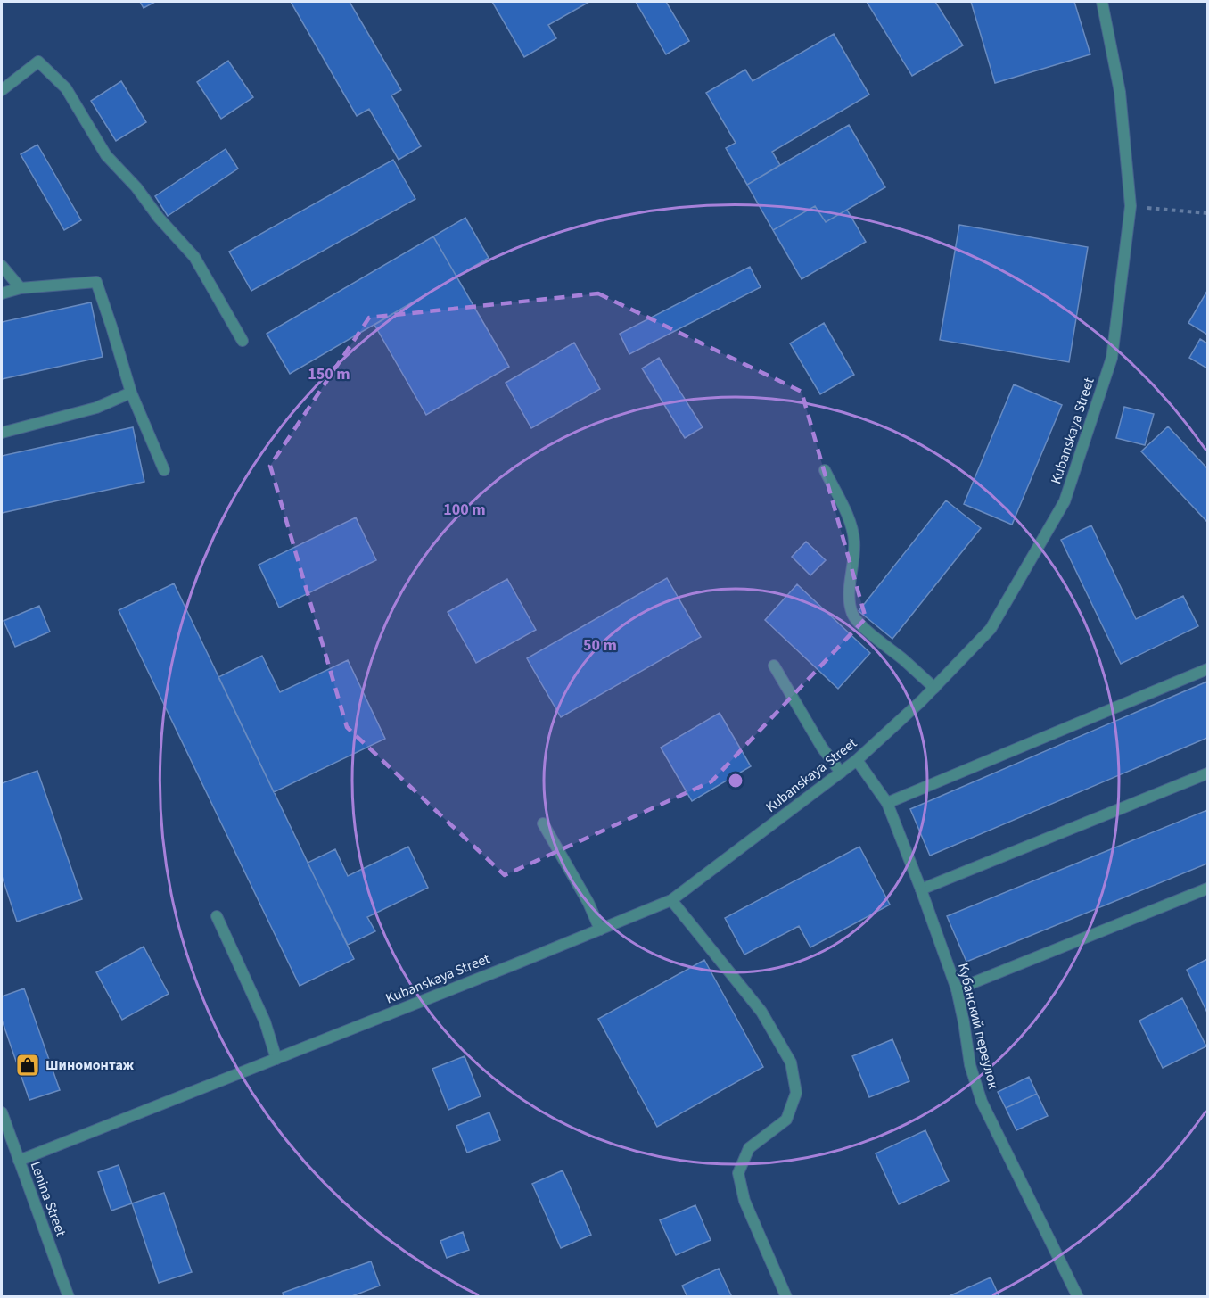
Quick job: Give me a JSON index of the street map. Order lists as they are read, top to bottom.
{
  "streets": {
    "street": ["Kubanskaya Street", "Кубанский переулок", "Lenina Street"]
  },
  "crossings": [
    ["Kubanskaya Street", "Кубанский переулок"],
    ["Kubanskaya Street", "Lenina Street"]
  ],
  "places": {
    "shop": ["Шиномонтаж"]
  },
  "rings": ["150 m", "100 m", "50 m"]
}
